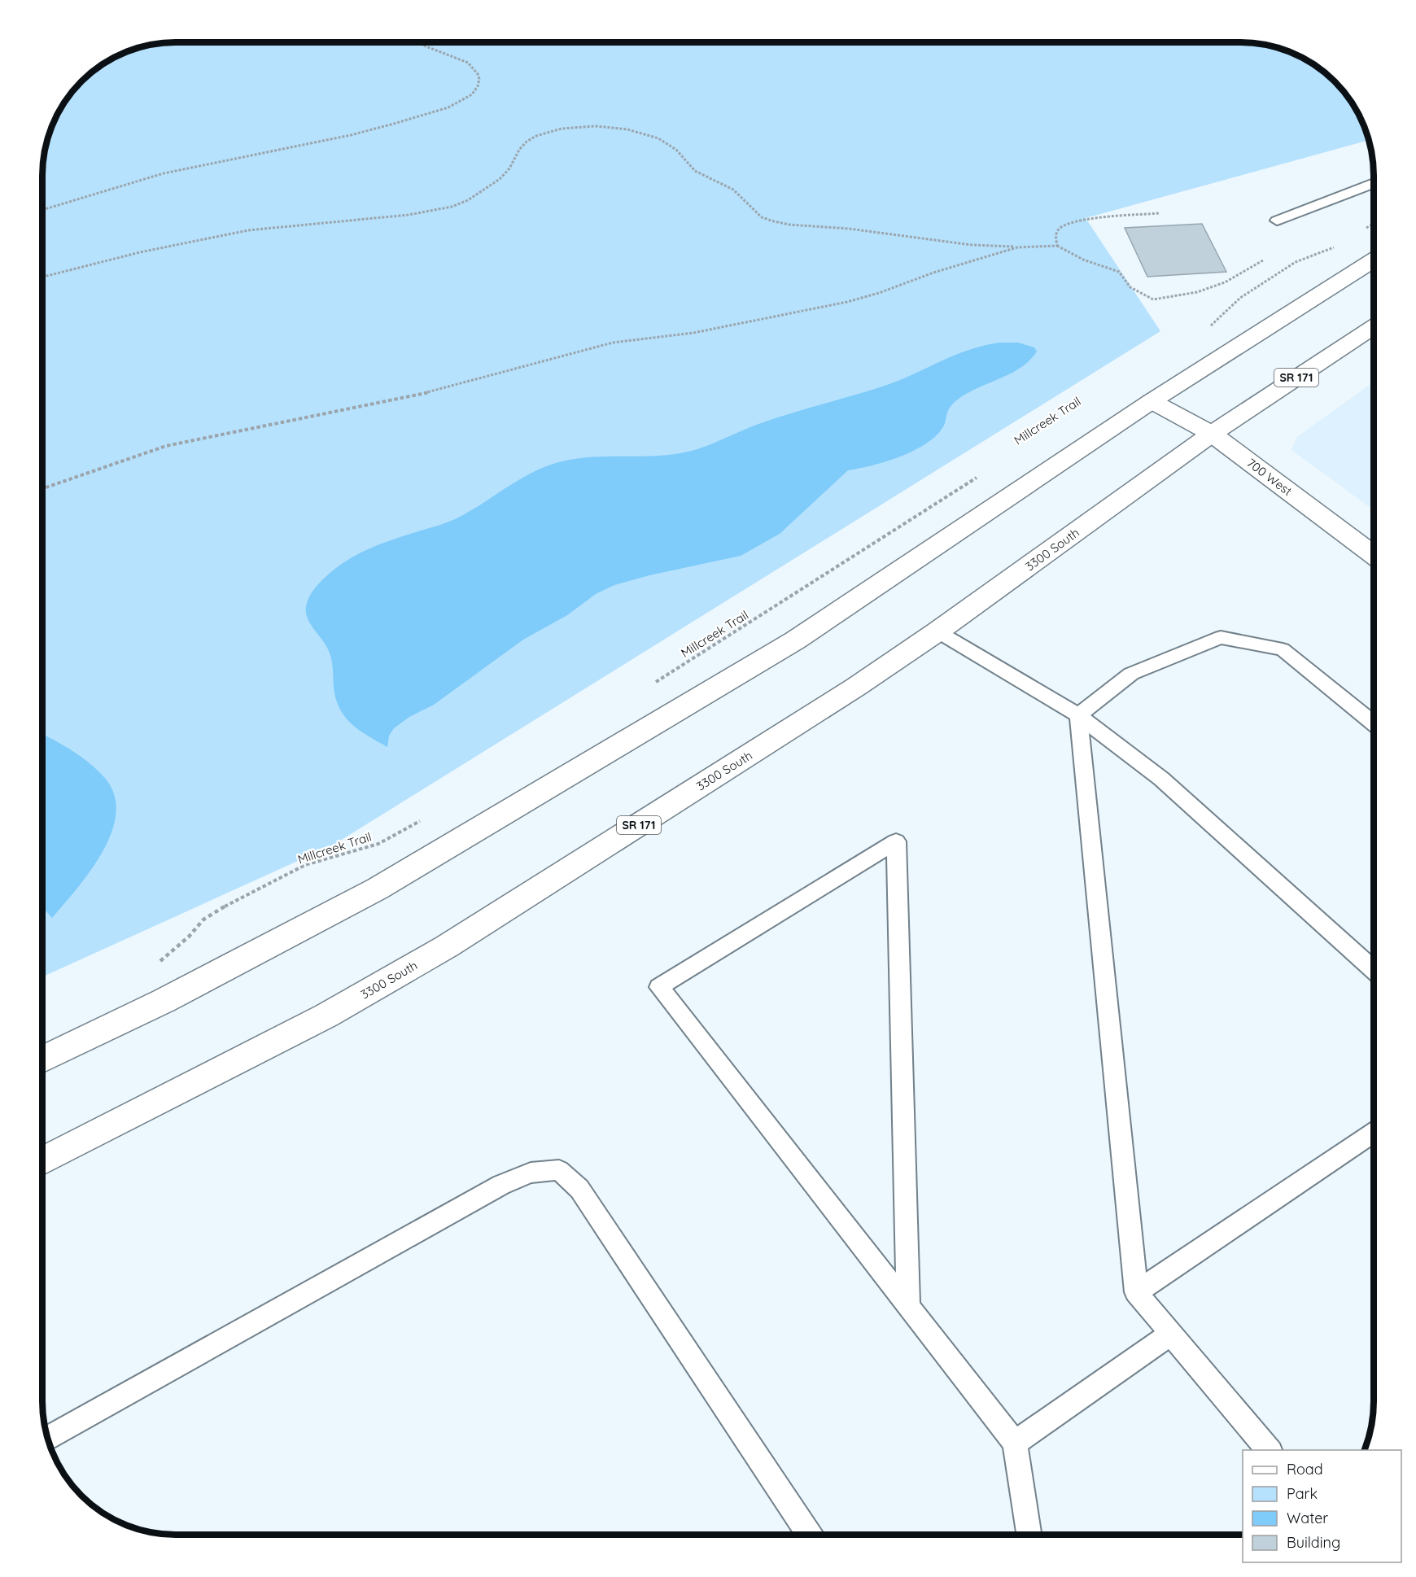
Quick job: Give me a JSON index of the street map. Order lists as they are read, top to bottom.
{
  "streets": {
    "main road": ["SR 171", "700 West", "3300 South"],
    "path": ["Millcreek Trail"]
  },
  "crossings": [
    ["700 West", "3300 South"]
  ],
  "legend": [
    "Road",
    "Park",
    "Water",
    "Building"
  ]
}
